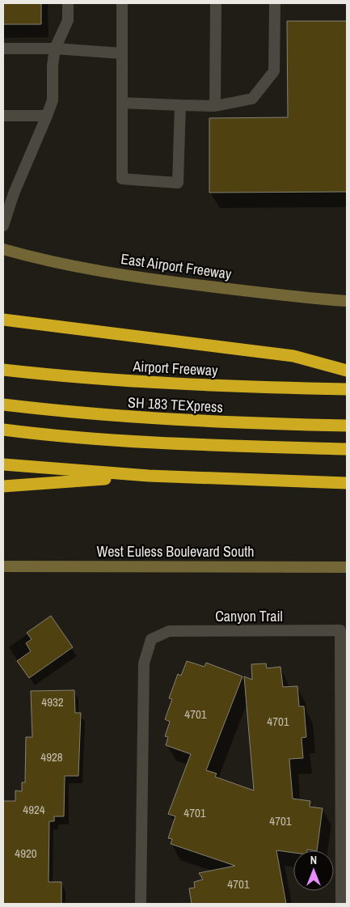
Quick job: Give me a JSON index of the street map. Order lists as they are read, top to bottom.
{
  "streets": {
    "highway": ["Airport Freeway", "SH 183 TEXpress"],
    "main road": ["East Airport Freeway", "West Euless Boulevard South"],
    "street": ["Canyon Trail"]
  },
  "house_numbers": [
    "4932",
    "4701",
    "4701",
    "4928",
    "4924",
    "4701",
    "4701",
    "4920",
    "4701"
  ],
  "north": "top"
}
